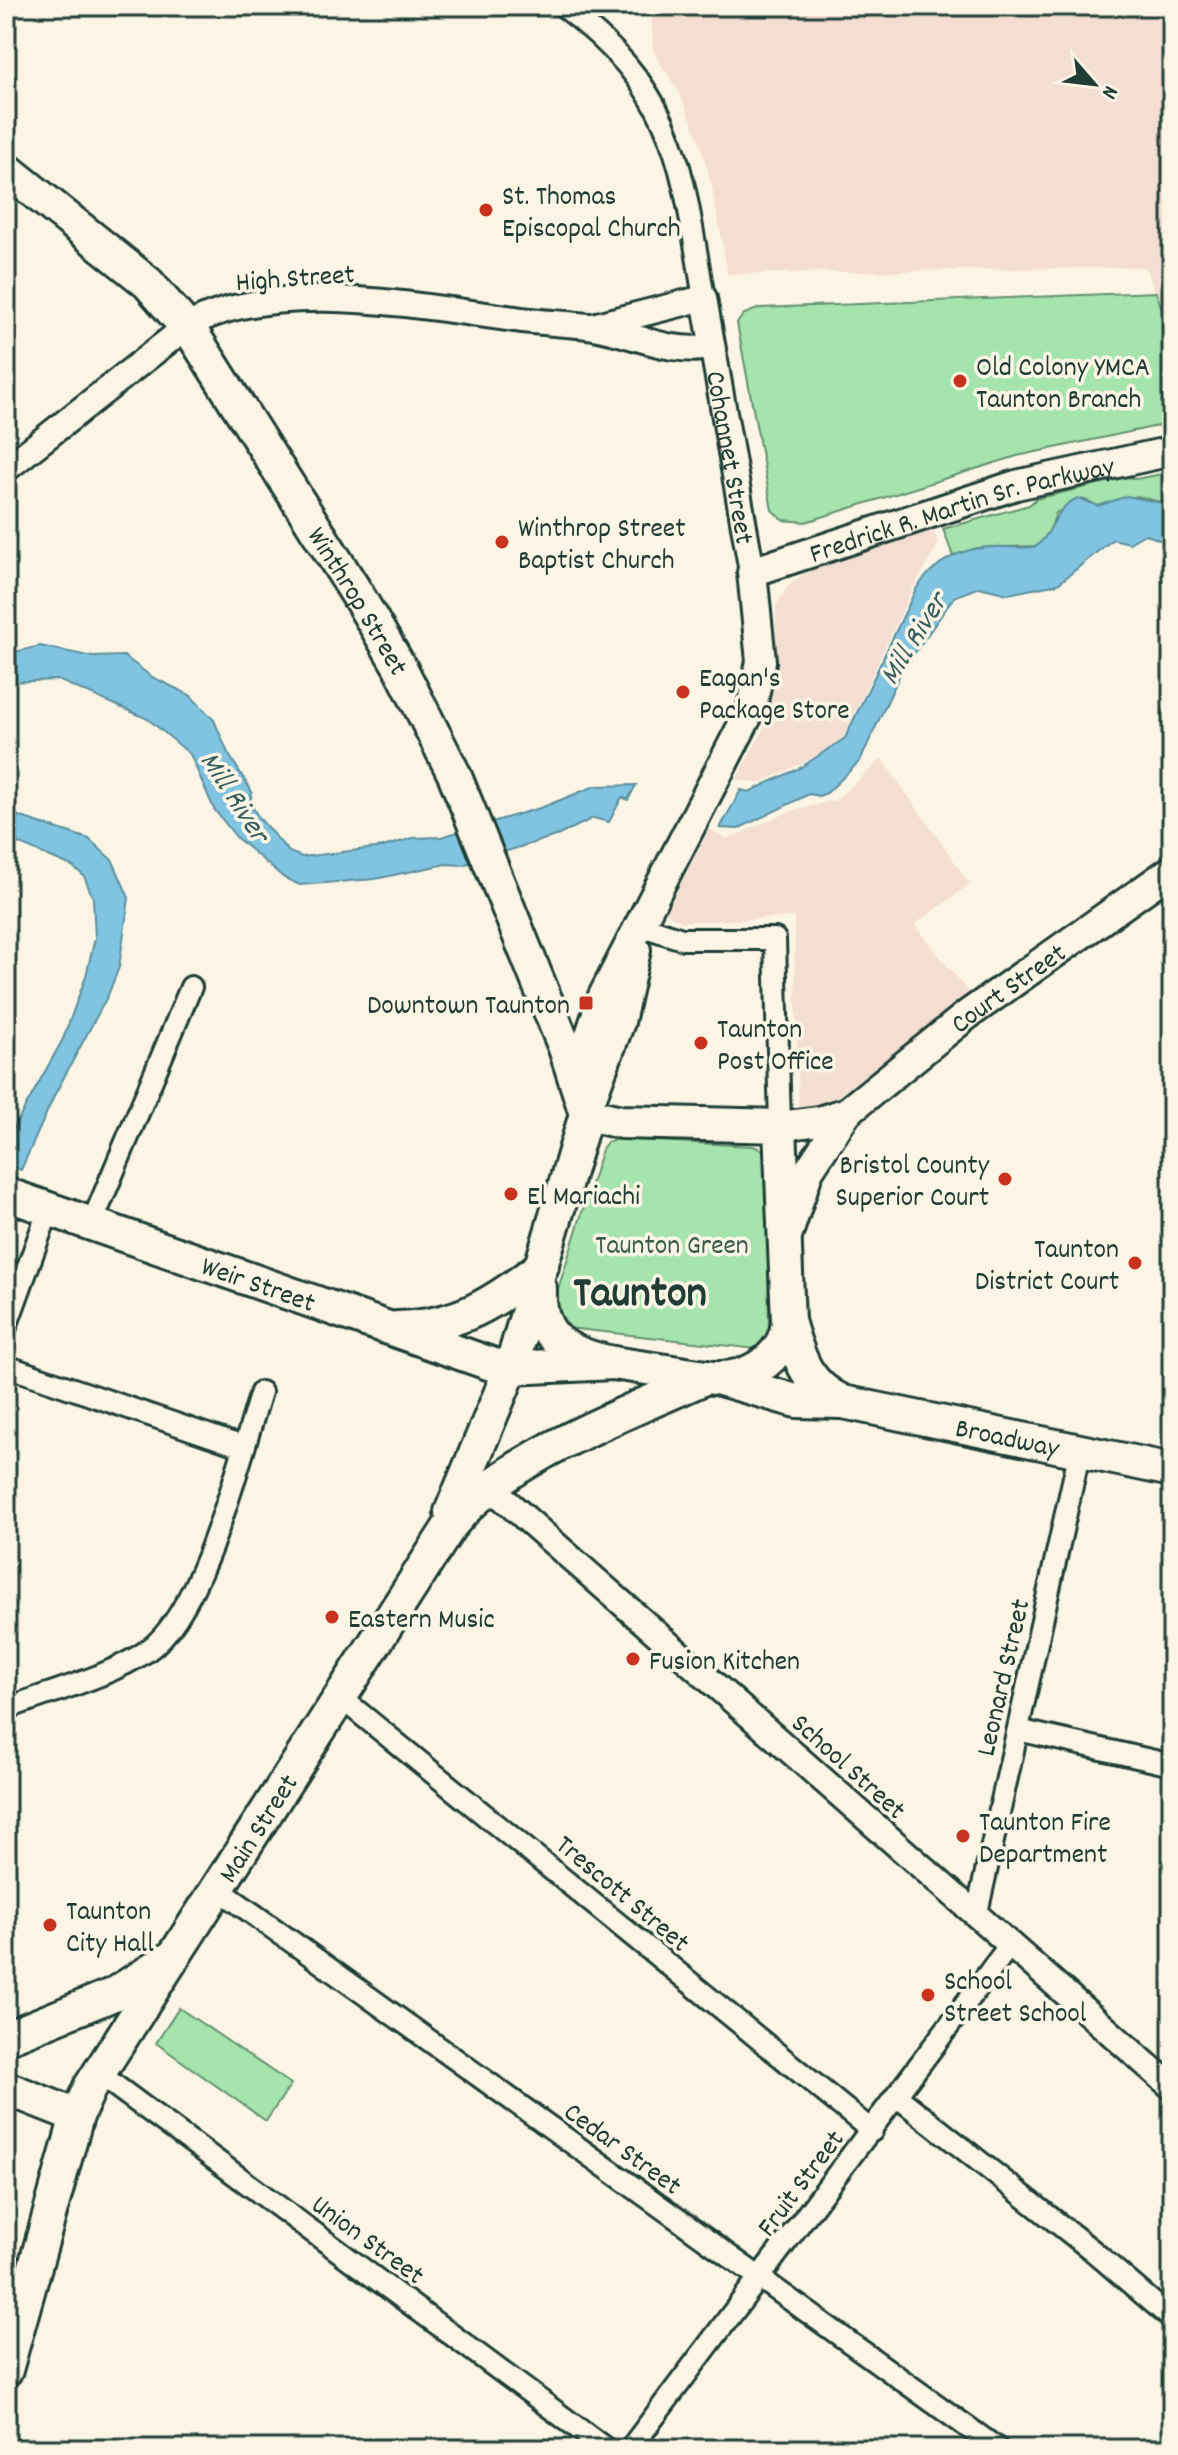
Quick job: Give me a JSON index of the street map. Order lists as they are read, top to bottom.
{
  "streets": {
    "main road": [
      "Cohannet Street",
      "Fredrick R. Martin Sr. Parkway",
      "Winthrop Street",
      "Court Street",
      "Weir Street",
      "Broadway",
      "Main Street"
    ],
    "street": [
      "High Street",
      "Leonard Street",
      "School Street",
      "Trescott Street",
      "Cedar Street",
      "Fruit Street",
      "Union Street"
    ]
  },
  "crossings": [
    ["High Street", "Cohannet Street"],
    ["High Street", "Winthrop Street"],
    ["Cohannet Street", "Fredrick R. Martin Sr. Parkway"],
    ["Cohannet Street", "Winthrop Street"],
    ["Cohannet Street", "Court Street"],
    ["Cohannet Street", "Broadway"],
    ["Cohannet Street", "Main Street"],
    ["Winthrop Street", "Court Street"],
    ["Winthrop Street", "Broadway"],
    ["Winthrop Street", "Main Street"],
    ["Court Street", "Broadway"],
    ["Court Street", "Main Street"],
    ["Weir Street", "Main Street"],
    ["Broadway", "Leonard Street"],
    ["Broadway", "Main Street"],
    ["Leonard Street", "School Street"],
    ["School Street", "Main Street"],
    ["School Street", "Fruit Street"],
    ["Main Street", "Trescott Street"],
    ["Main Street", "Cedar Street"],
    ["Main Street", "Union Street"],
    ["Trescott Street", "Fruit Street"],
    ["Cedar Street", "Fruit Street"]
  ],
  "districts": ["Taunton"],
  "water": ["Mill River"],
  "parks": ["Taunton Green"],
  "places": {
    "other": [
      "St. Thomas Episcopal Church",
      "Old Colony YMCA Taunton Branch",
      "Winthrop Street Baptist Church",
      "Eagan's Package Store",
      "Taunton Post Office",
      "Bristol County Superior Court",
      "El Mariachi",
      "Taunton District Court",
      "Eastern Music",
      "Fusion Kitchen",
      "Taunton Fire Department",
      "Taunton City Hall",
      "School Street School"
    ],
    "transit": ["Downtown Taunton"]
  },
  "north": "bottom right"
}
